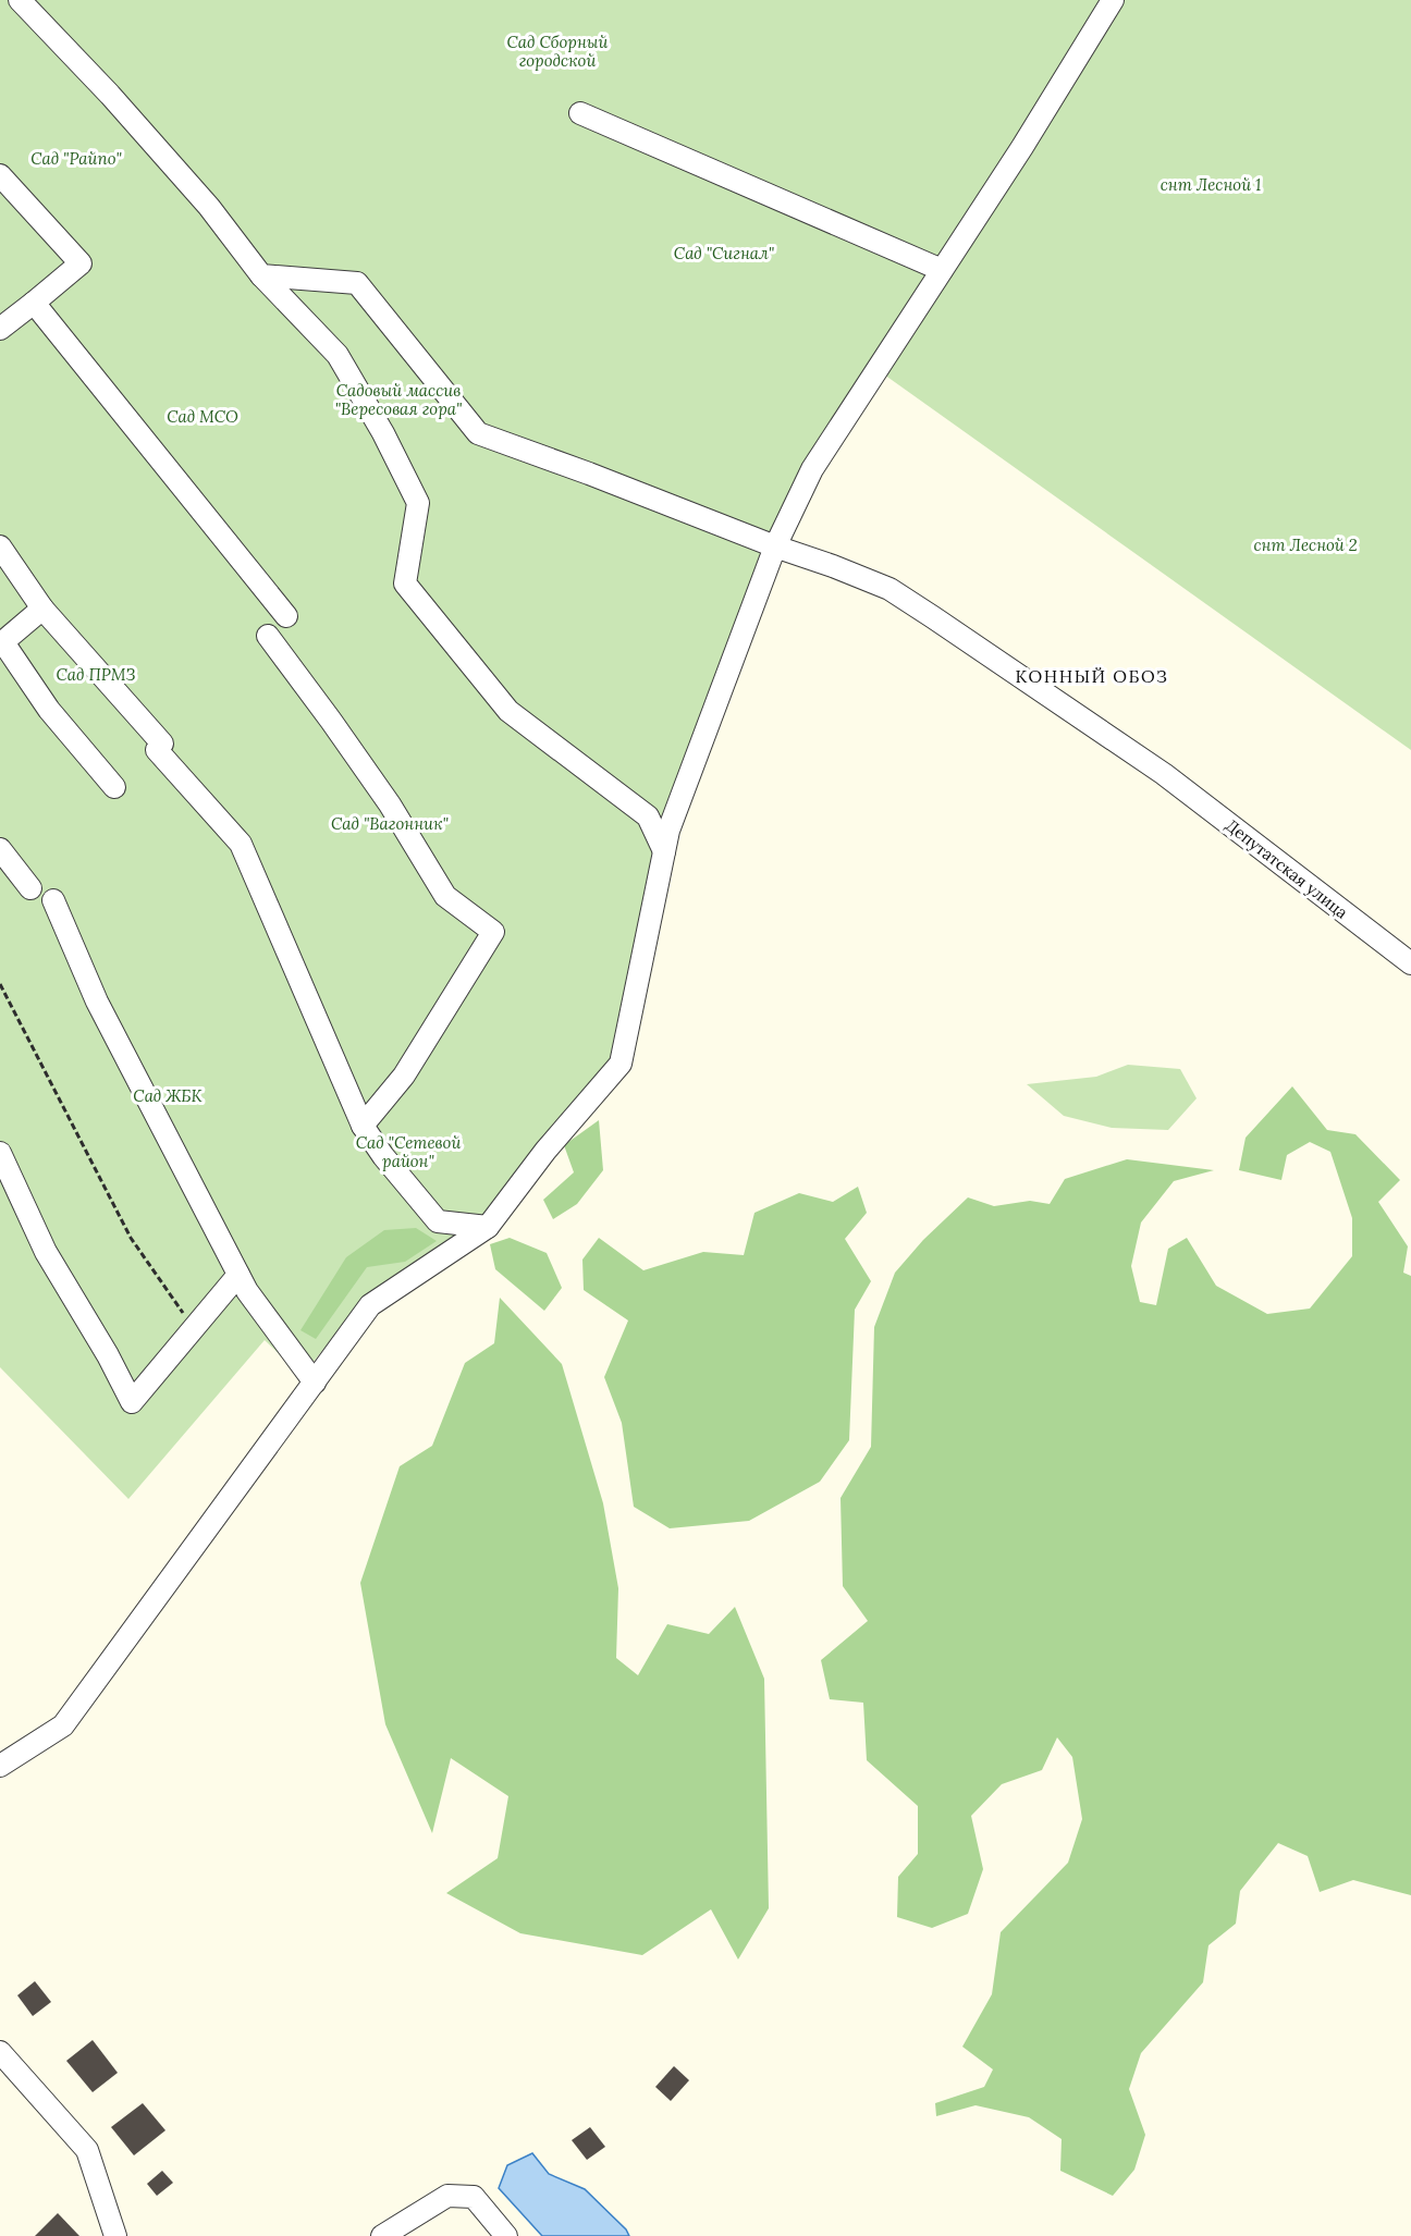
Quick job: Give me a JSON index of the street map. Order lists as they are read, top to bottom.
{
  "streets": {
    "street": ["Депутатская улица"]
  },
  "districts": ["КОННЫЙ ОБОЗ"],
  "parks": [
    "Сад Сборный городской",
    "Сад \"Райпо\"",
    "снт Лесной 1",
    "Сад \"Сигнал\"",
    "Садовый массив \"Вересовая гора\"",
    "Сад МСО",
    "снт Лесной 2",
    "Сад ПРМЗ",
    "Сад \"Вагонник\"",
    "Сад ЖБК",
    "Сад \"Сетевой район\""
  ]
}
